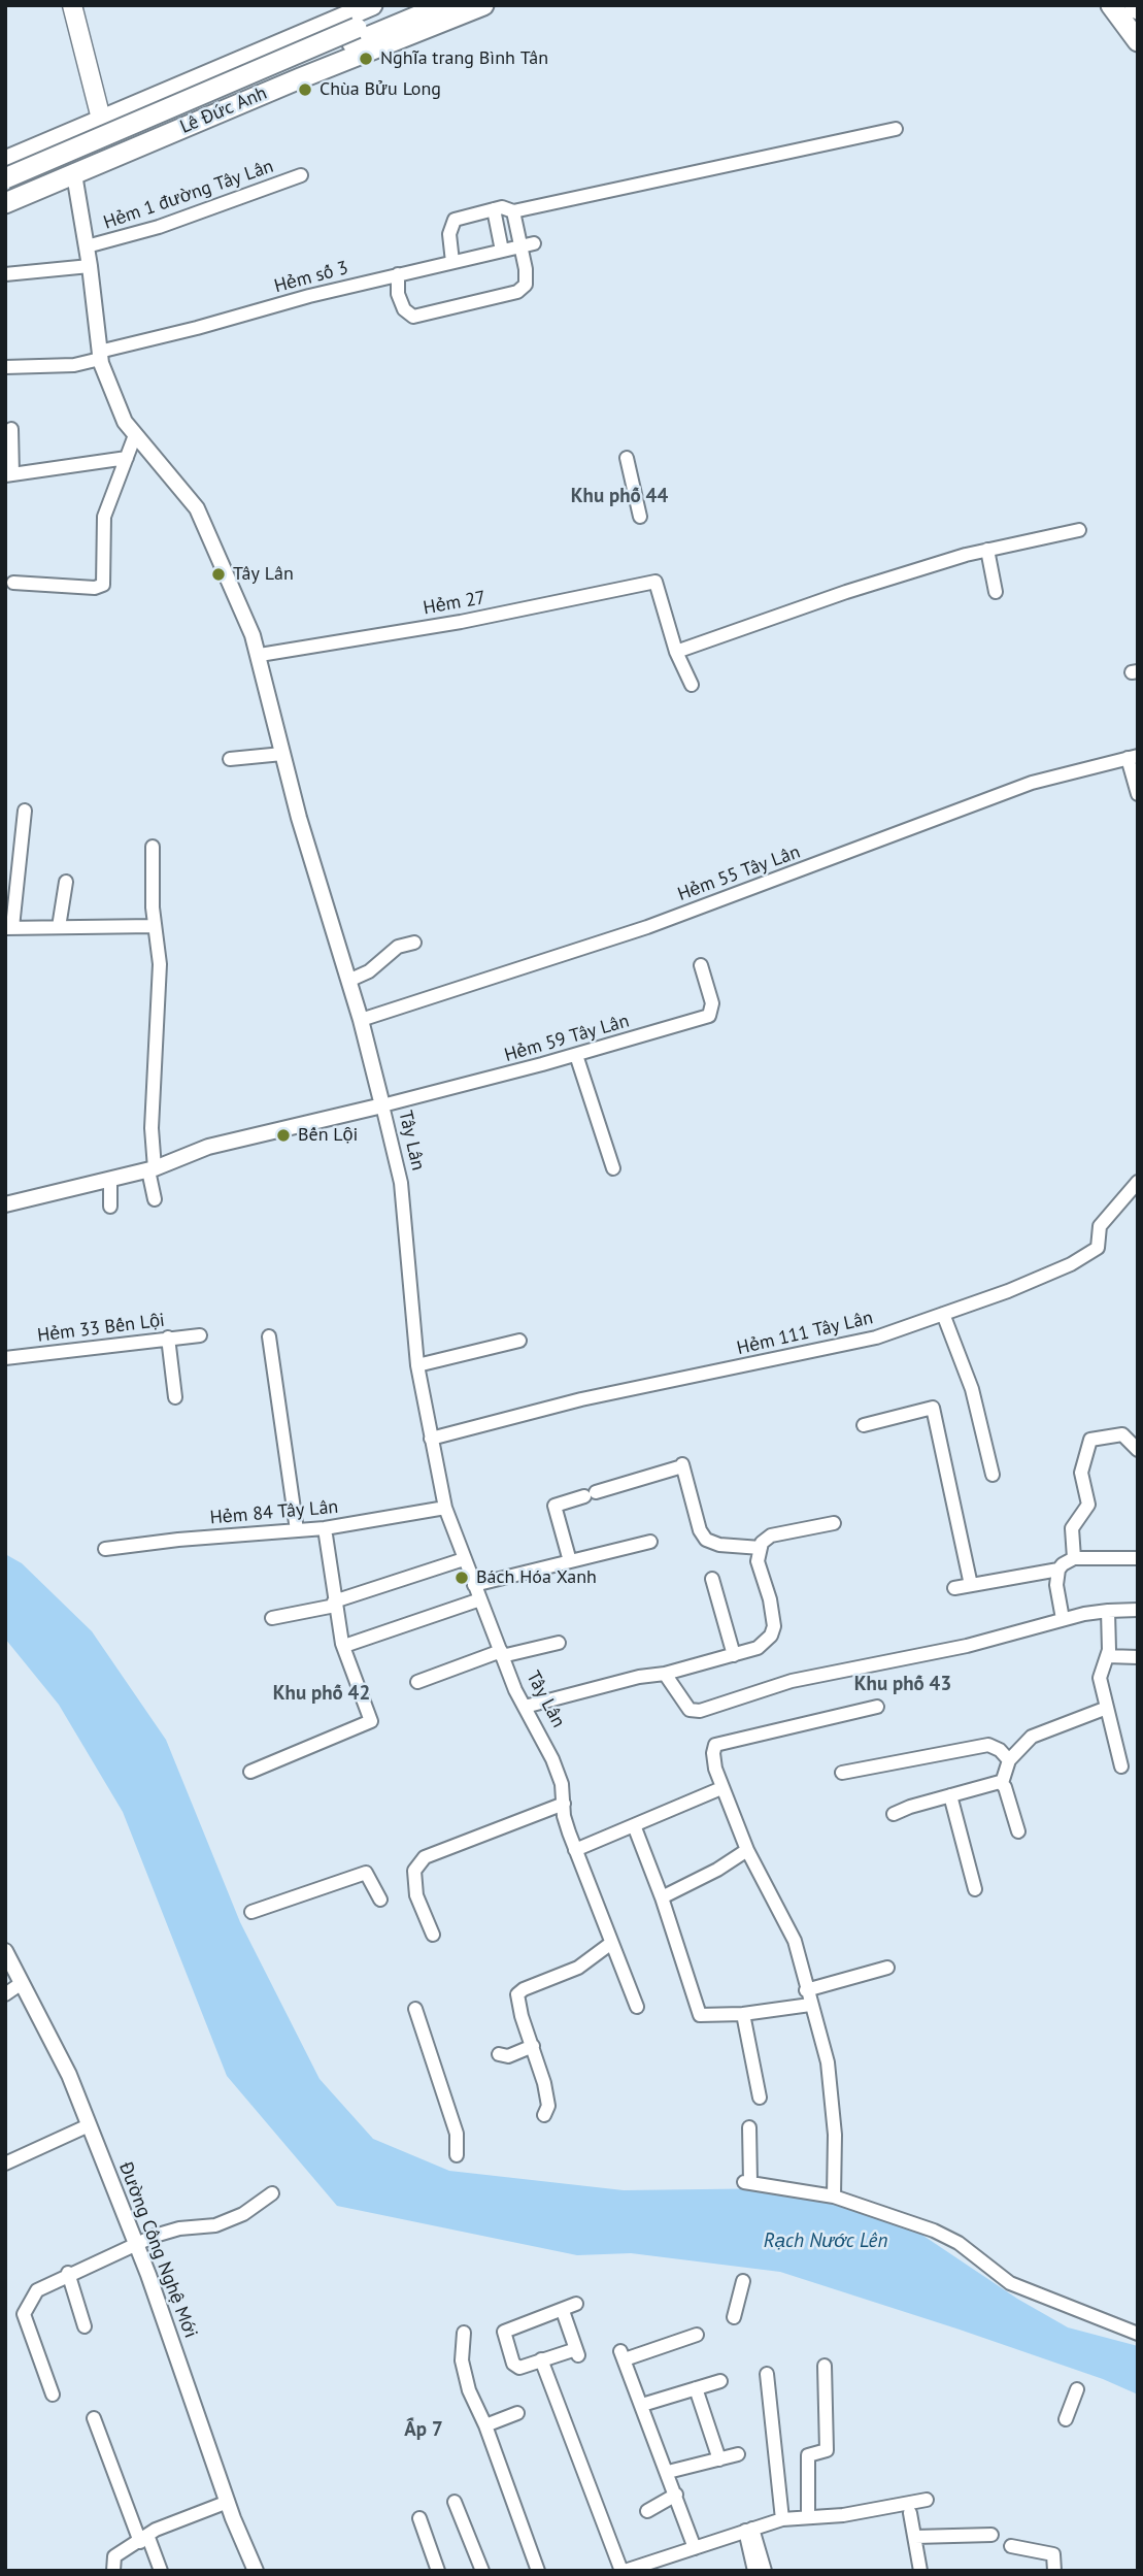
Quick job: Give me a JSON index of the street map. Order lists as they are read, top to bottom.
{
  "streets": {
    "highway": ["Lê Đức Anh"],
    "street": [
      "Hẻm 1 đường Tây Lân",
      "Hẻm số 3",
      "Hẻm 27",
      "Hẻm 55 Tây Lân",
      "Hẻm 59 Tây Lân",
      "Tây Lân",
      "Hẻm 33 Bến Lội",
      "Hẻm 111 Tây Lân",
      "Hẻm 84 Tây Lân",
      "Đường Công Nghệ Mới"
    ]
  },
  "crossings": [
    ["Lê Đức Anh", "Tây Lân"],
    ["Hẻm 1 đường Tây Lân", "Tây Lân"],
    ["Hẻm số 3", "Tây Lân"],
    ["Hẻm 27", "Tây Lân"],
    ["Hẻm 55 Tây Lân", "Tây Lân"],
    ["Hẻm 59 Tây Lân", "Tây Lân"],
    ["Tây Lân", "Hẻm 111 Tây Lân"],
    ["Tây Lân", "Hẻm 84 Tây Lân"]
  ],
  "districts": [
    "Khu phố 44",
    "Khu phố 43",
    "Khu phố 42",
    "Ấp 7"
  ],
  "water": ["Rạch Nước Lên"],
  "places": [
    "Nghĩa trang Bình Tân",
    "Chùa Bửu Long",
    "Tây Lân",
    "Bến Lội",
    "Bách Hóa Xanh"
  ]
}
